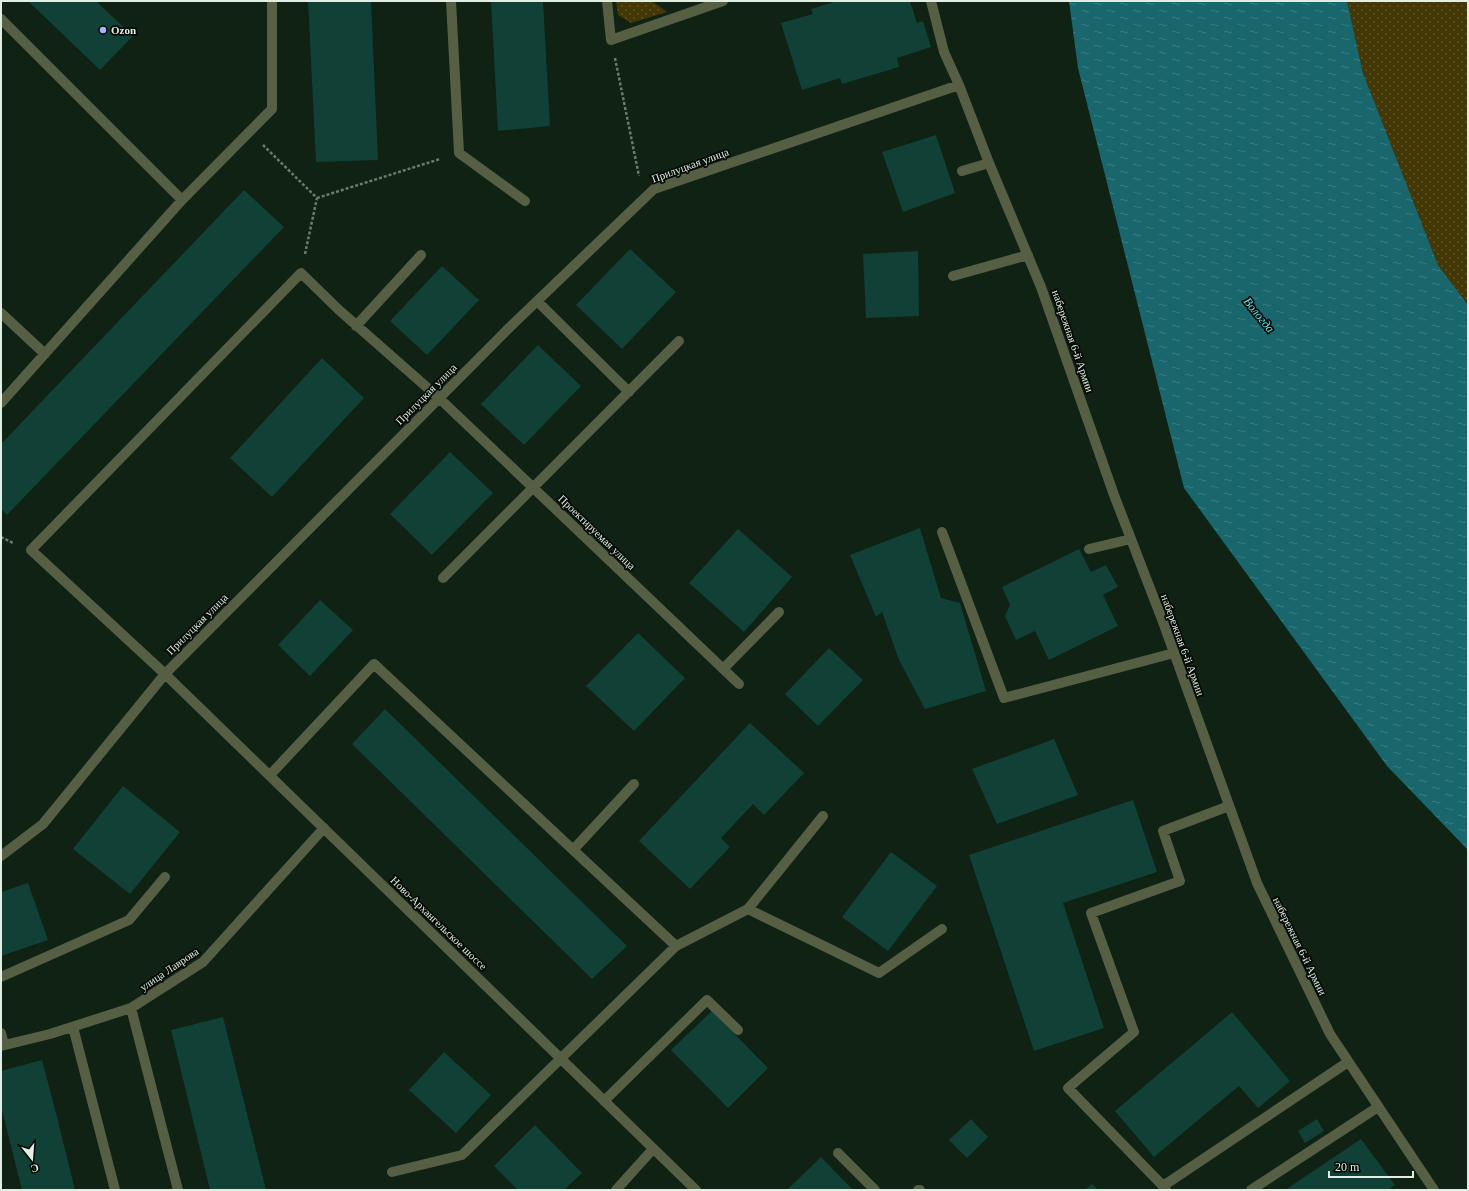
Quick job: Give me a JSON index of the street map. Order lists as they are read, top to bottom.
{
  "streets": {
    "street": [
      "Прилуцкая улица",
      "набережная 6-й Армии",
      "Проектируемая улица",
      "Ново-Архангельское шоссе",
      "улица Лаврова"
    ]
  },
  "crossings": [
    ["Прилуцкая улица", "набережная 6-й Армии"],
    ["Прилуцкая улица", "Проектируемая улица"],
    ["Прилуцкая улица", "Ново-Архангельское шоссе"],
    ["Проектируемая улица", "Ново-Архангельское шоссе"],
    ["Ново-Архангельское шоссе", "улица Лаврова"]
  ],
  "water": ["Вологда"],
  "places": ["Ozon"],
  "scale_bar": "20 m",
  "north": "bottom"
}
